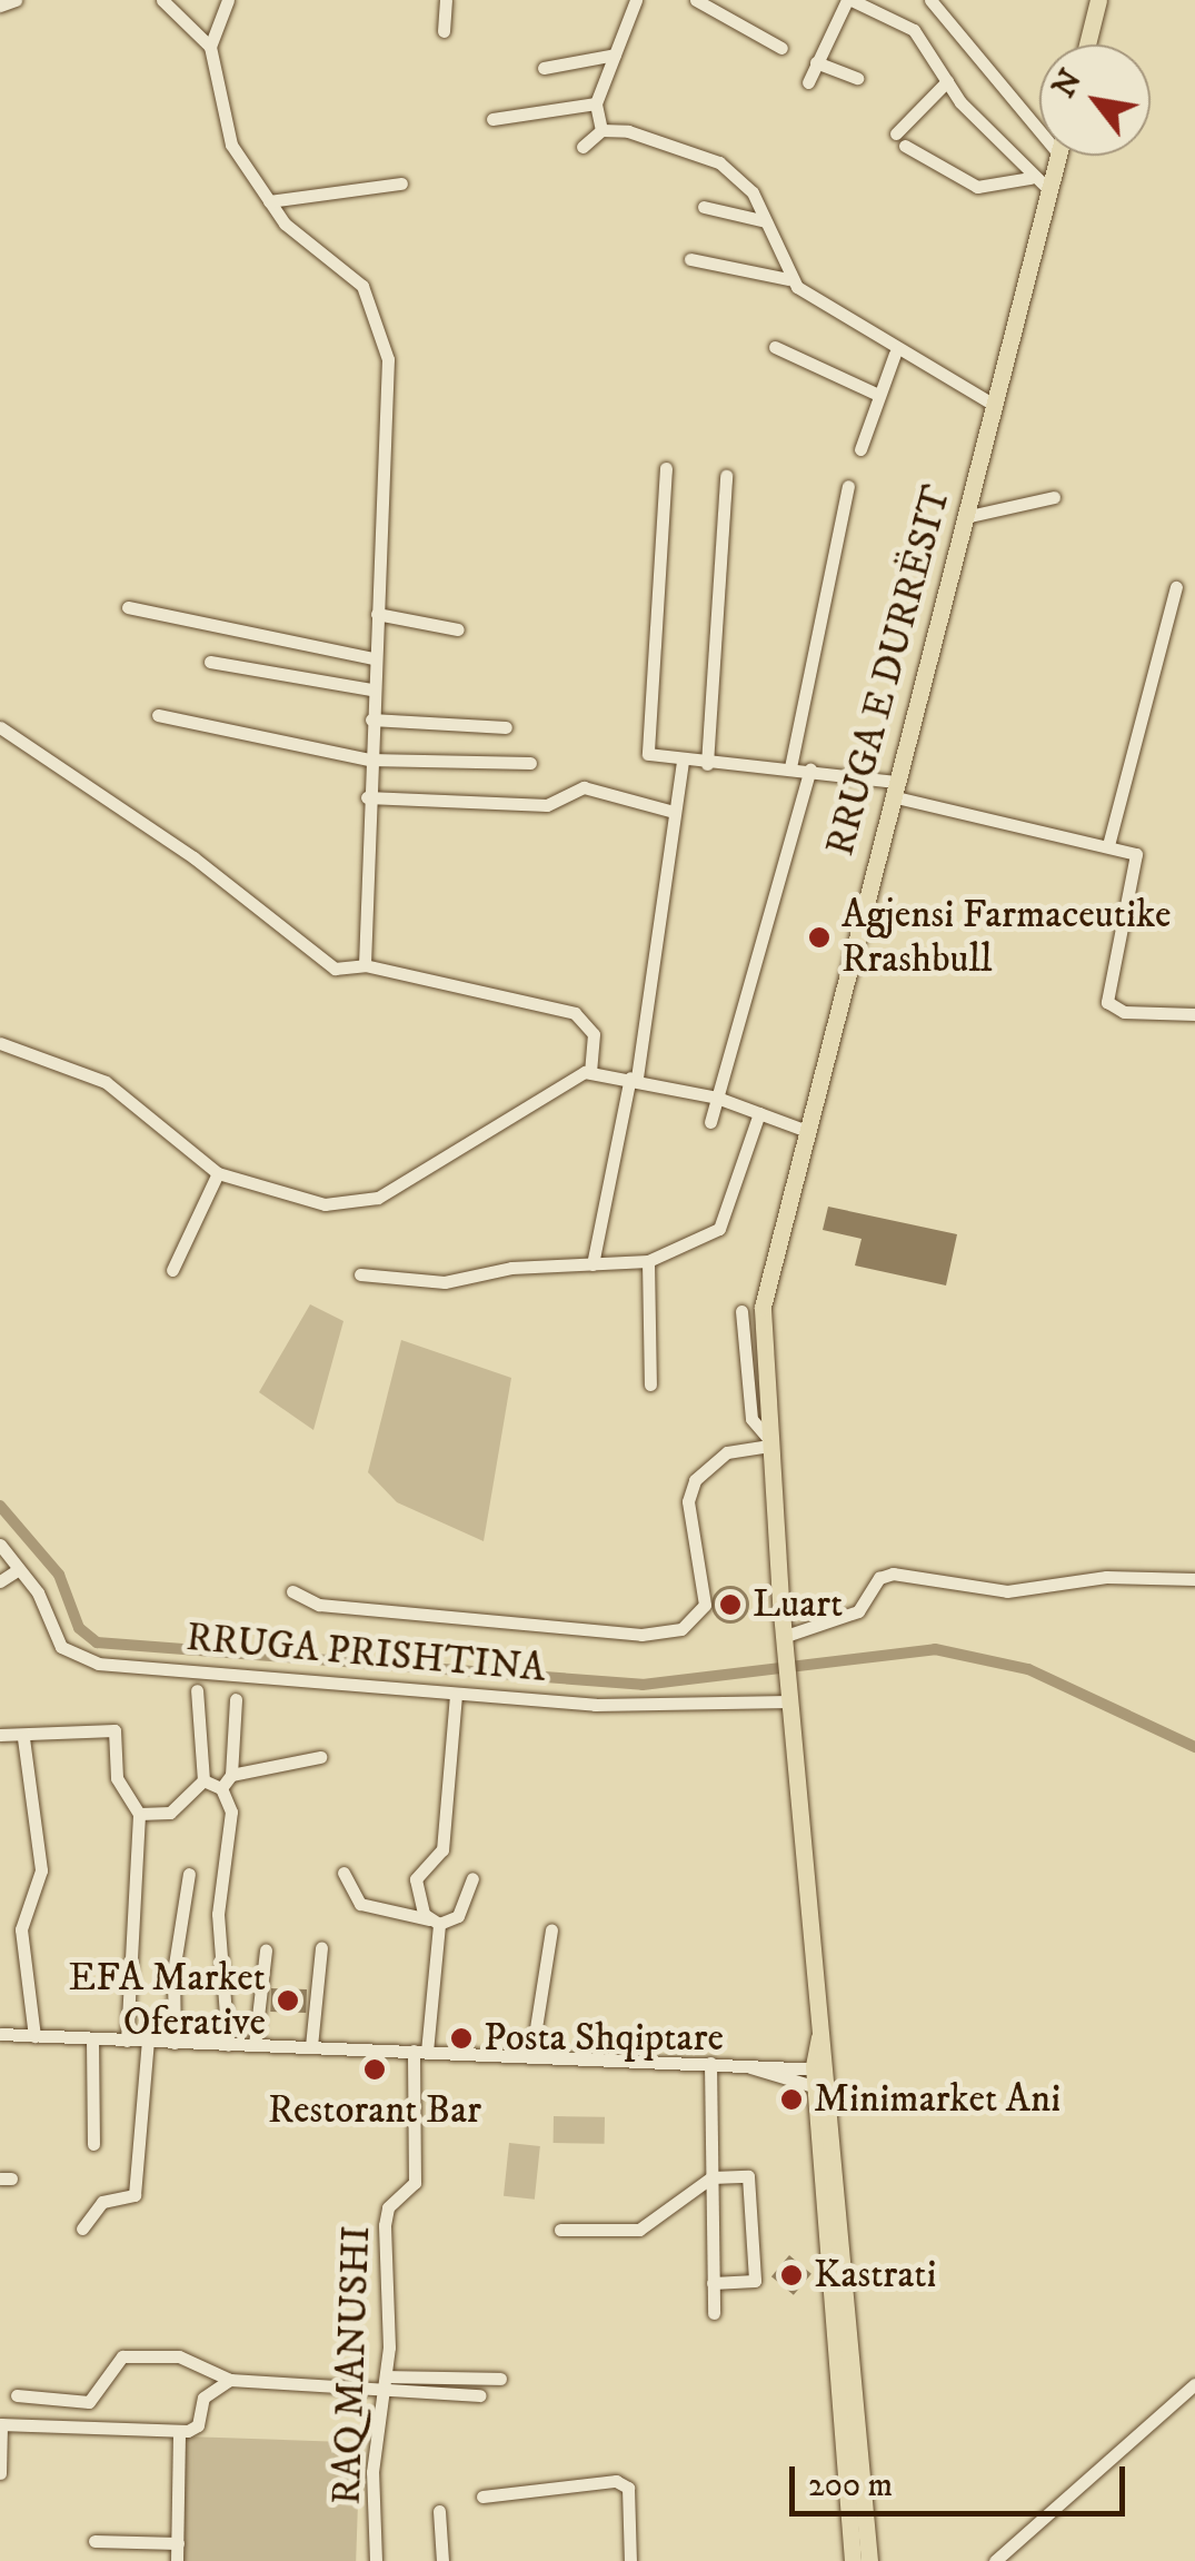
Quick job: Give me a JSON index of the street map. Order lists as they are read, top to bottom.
{
  "streets": {
    "main road": ["RRUGA E DURRËSIT"],
    "street": ["RRUGA PRISHTINA", "RAQ MANUSHI"]
  },
  "crossings": [
    ["RRUGA E DURRËSIT", "RRUGA PRISHTINA"],
    ["RRUGA PRISHTINA", "RAQ MANUSHI"]
  ],
  "places": [
    "Agjensi Farmaceutike Rrashbull",
    "Luart",
    "EFA Market Oferative",
    "Posta Shqiptare",
    "Restorant Bar",
    "Minimarket Ani",
    "Kastrati"
  ],
  "scale_bar": "200 m",
  "north": "top left"
}
